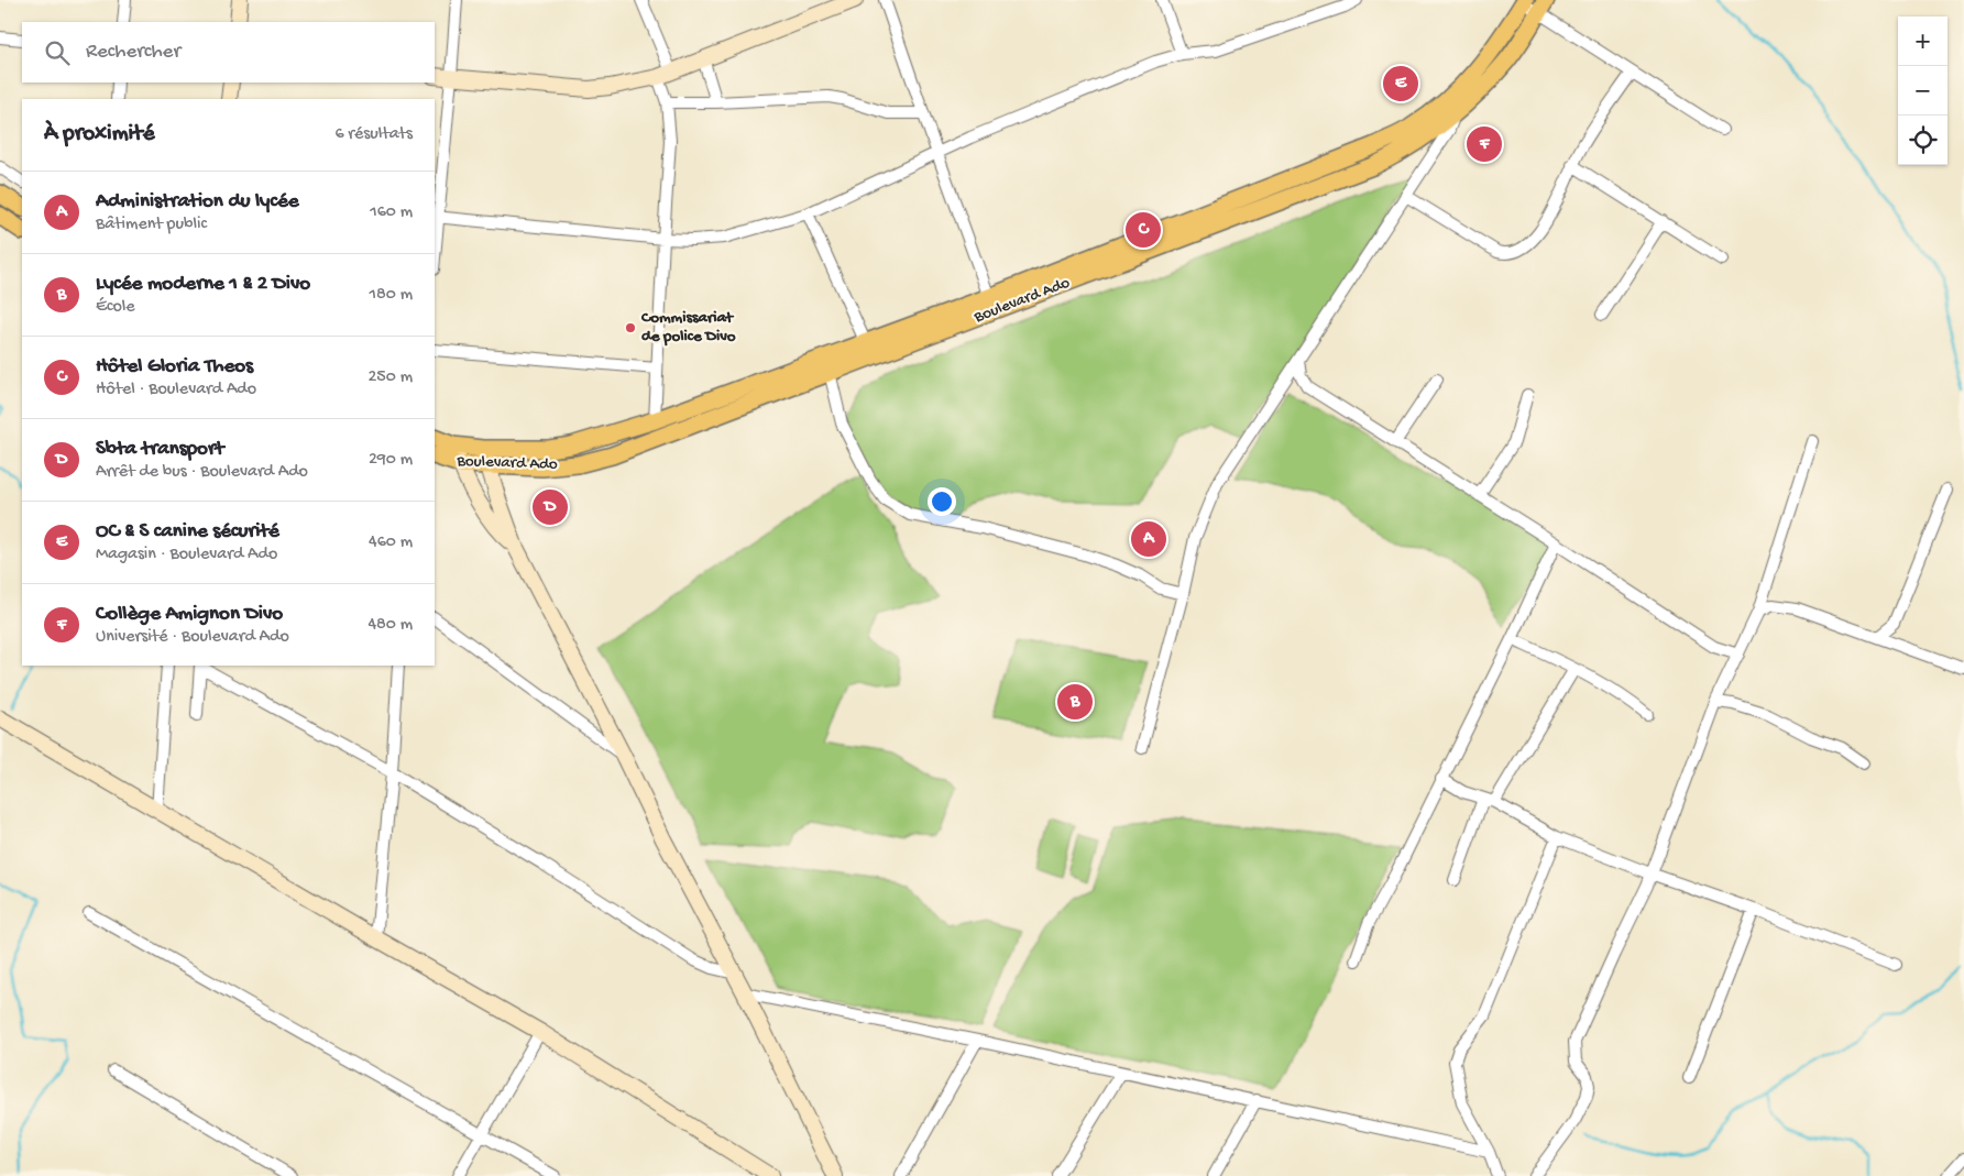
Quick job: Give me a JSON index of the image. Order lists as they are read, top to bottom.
{
  "streets": {
    "main road": ["Boulevard Ado"]
  },
  "places": ["Commissariat de police Divo"],
  "page": {
    "map_buttons": ["+", "−"],
    "search": "Rechercher",
    "pins": [
      "E",
      "F",
      "C",
      "D",
      "A",
      "B"
    ],
    "heading": ["À proximité", "6 résultats"],
    "list": [
      {
        "mark": "A",
        "name": "Administration du lycée",
        "note": "Bâtiment public",
        "value": "160 m"
      },
      {
        "mark": "B",
        "name": "Lycée moderne 1 & 2 Divo",
        "note": "École",
        "value": "180 m"
      },
      {
        "mark": "C",
        "name": "Hôtel Gloria Theos",
        "note": "Hôtel · Boulevard Ado",
        "value": "250 m"
      },
      {
        "mark": "D",
        "name": "Sbta transport",
        "note": "Arrêt de bus · Boulevard Ado",
        "value": "290 m"
      },
      {
        "mark": "E",
        "name": "OC & S canine sécurité",
        "note": "Magasin · Boulevard Ado",
        "value": "460 m"
      },
      {
        "mark": "F",
        "name": "Collège Amignon Divo",
        "note": "Université · Boulevard Ado",
        "value": "480 m"
      }
    ]
  }
}
